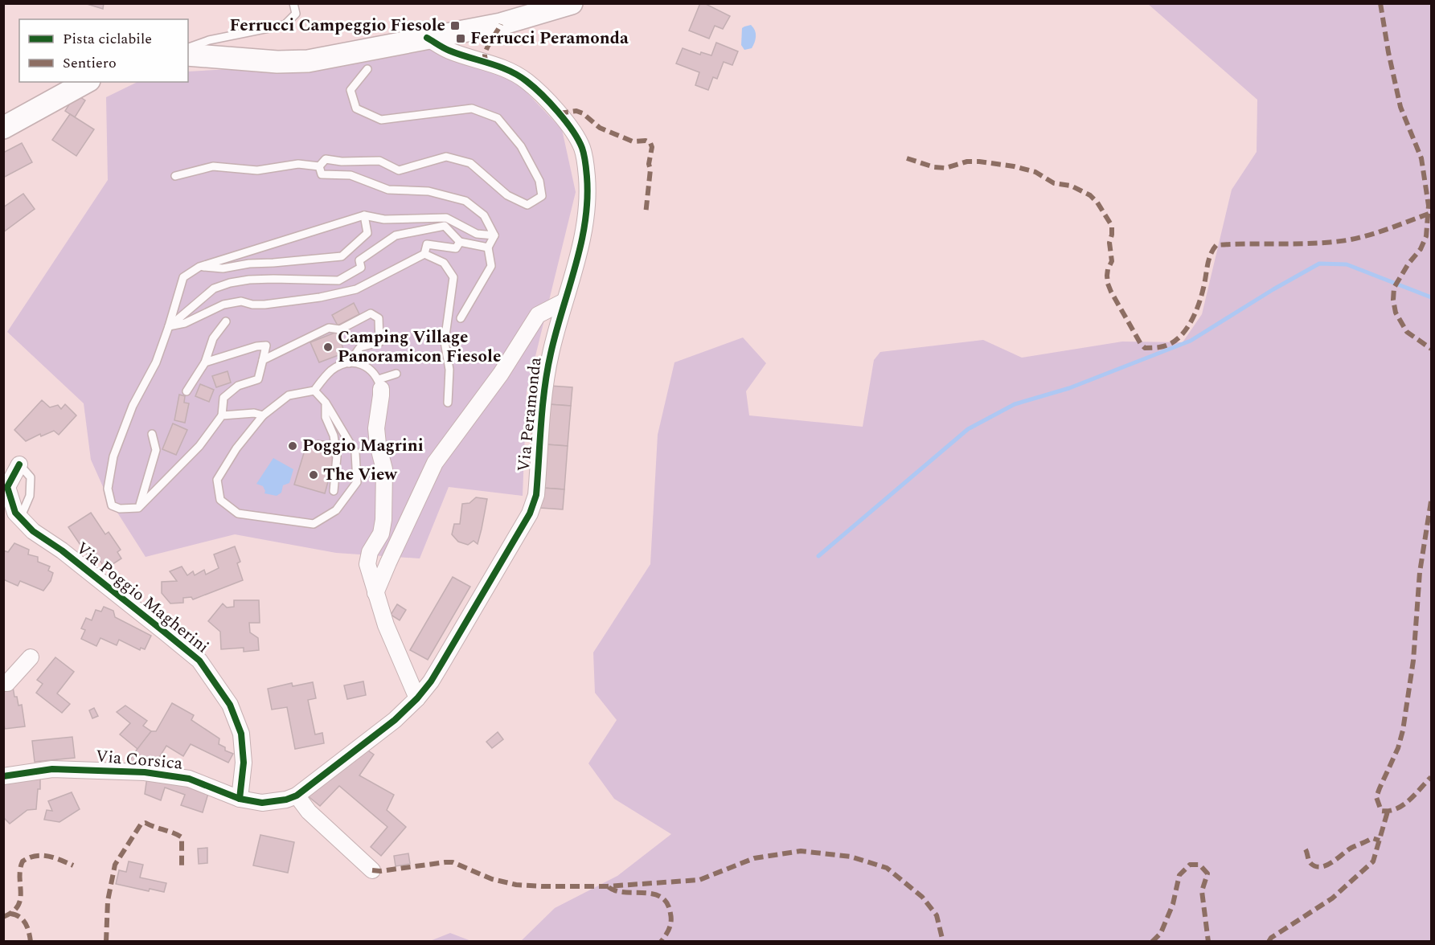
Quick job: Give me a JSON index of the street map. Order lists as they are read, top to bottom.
{
  "streets": {
    "street": ["Via Peramonda", "Via Poggio Magherini", "Via Corsica"]
  },
  "crossings": [
    ["Via Peramonda", "Via Corsica"],
    ["Via Poggio Magherini", "Via Corsica"]
  ],
  "places": {
    "transit": ["Ferrucci Campeggio Fiesole", "Ferrucci Peramonda"],
    "other": ["Camping Village Panoramicon Fiesole", "Poggio Magrini", "The View"]
  },
  "legend": ["Pista ciclabile", "Sentiero"]
}
